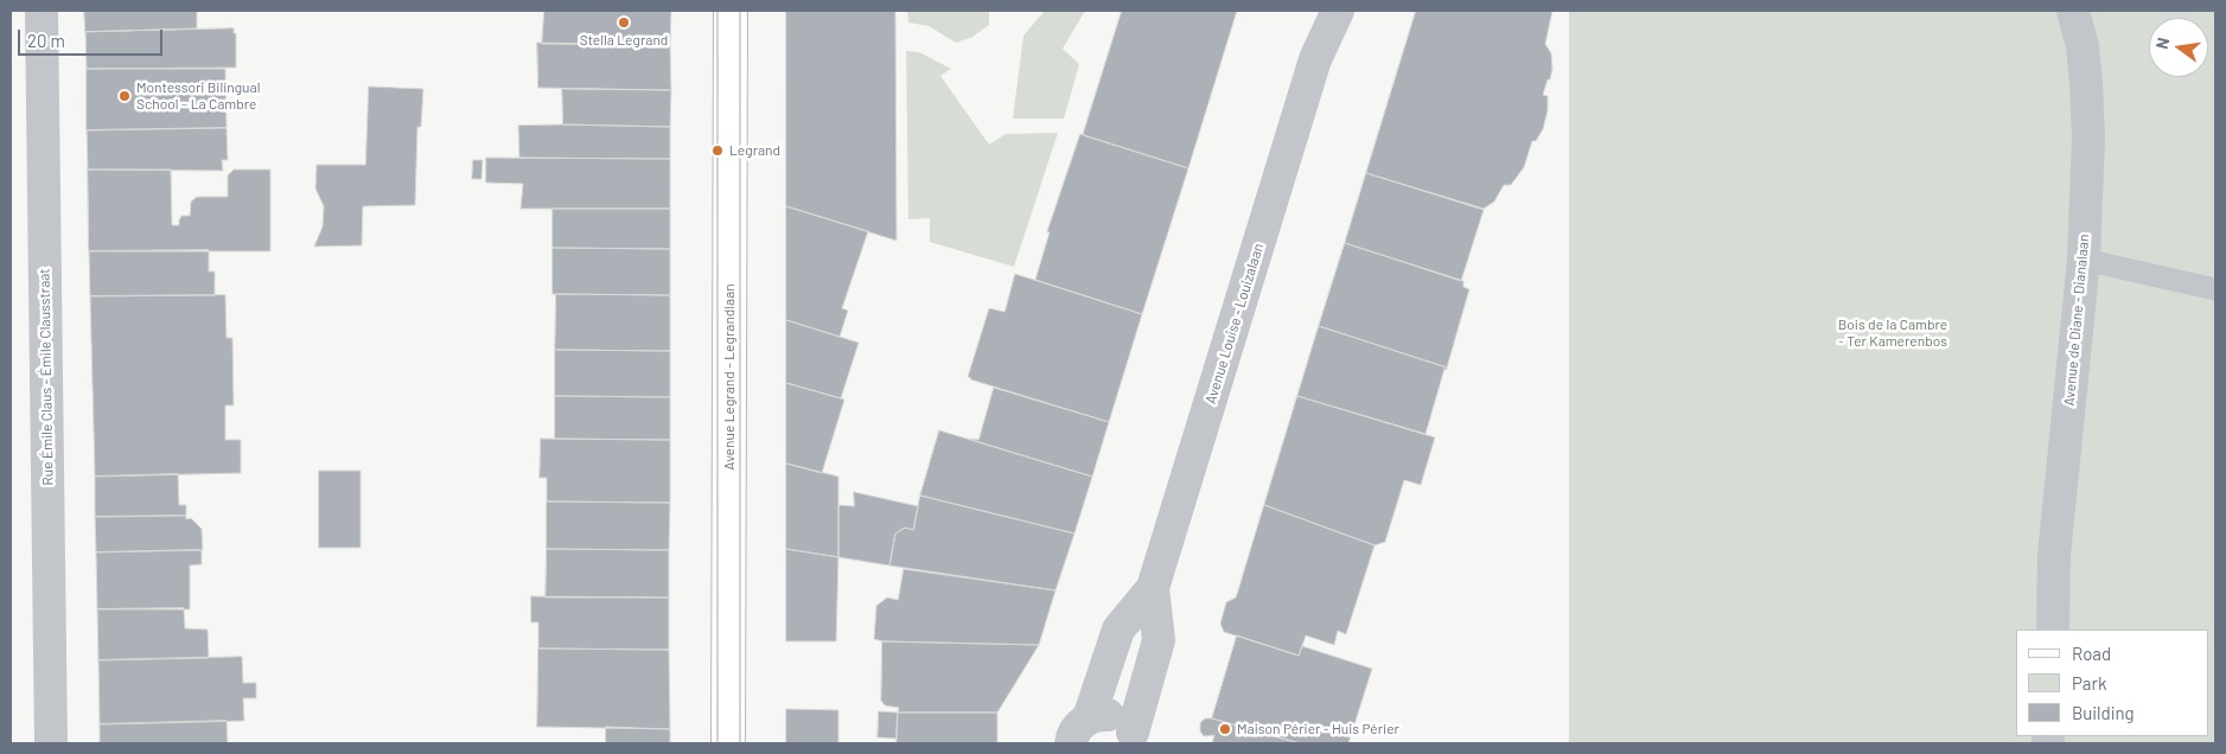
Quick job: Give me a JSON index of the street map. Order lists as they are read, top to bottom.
{
  "streets": {
    "main road": ["Avenue Legrand - Legrandlaan"],
    "street": ["Avenue de Diane - Dianalaan", "Avenue Louise - Louizalaan", "Rue Émile Claus - Émile Clausstraat"]
  },
  "parks": ["Bois de la Cambre - Ter Kamerenbos"],
  "places": [
    "Stella Legrand",
    "Montessori Bilingual School – La Cambre",
    "Legrand",
    "Maison Périer - Huis Périer"
  ],
  "legend": ["Road", "Park", "Building"],
  "scale_bar": "20 m",
  "north": "left"
}
